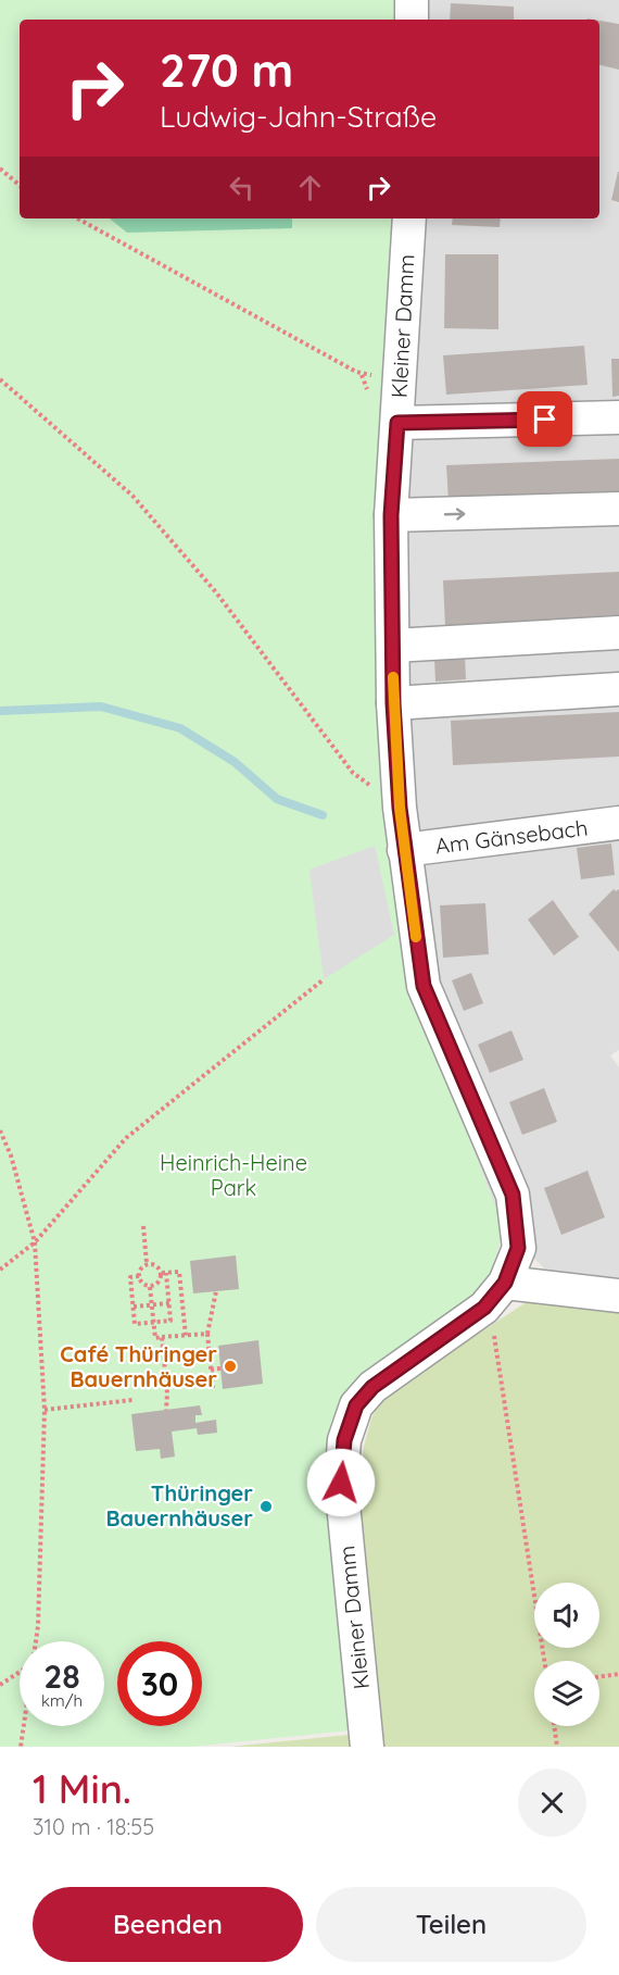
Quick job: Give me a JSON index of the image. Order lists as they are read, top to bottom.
{
  "streets": {
    "street": ["Kleiner Damm", "Am Gänsebach"]
  },
  "crossings": [
    ["Kleiner Damm", "Am Gänsebach"]
  ],
  "parks": ["Heinrich-Heine Park"],
  "places": ["Café Thüringer Bauernhäuser", "Thüringer Bauernhäuser"],
  "page": {
    "turn": ["270 m", "Ludwig-Jahn-Straße"],
    "speed": "28 km/h",
    "limit": "30",
    "heading": ["1 Min.", "310 m · 18:55"],
    "buttons": ["Beenden", "Teilen"]
  }
}
